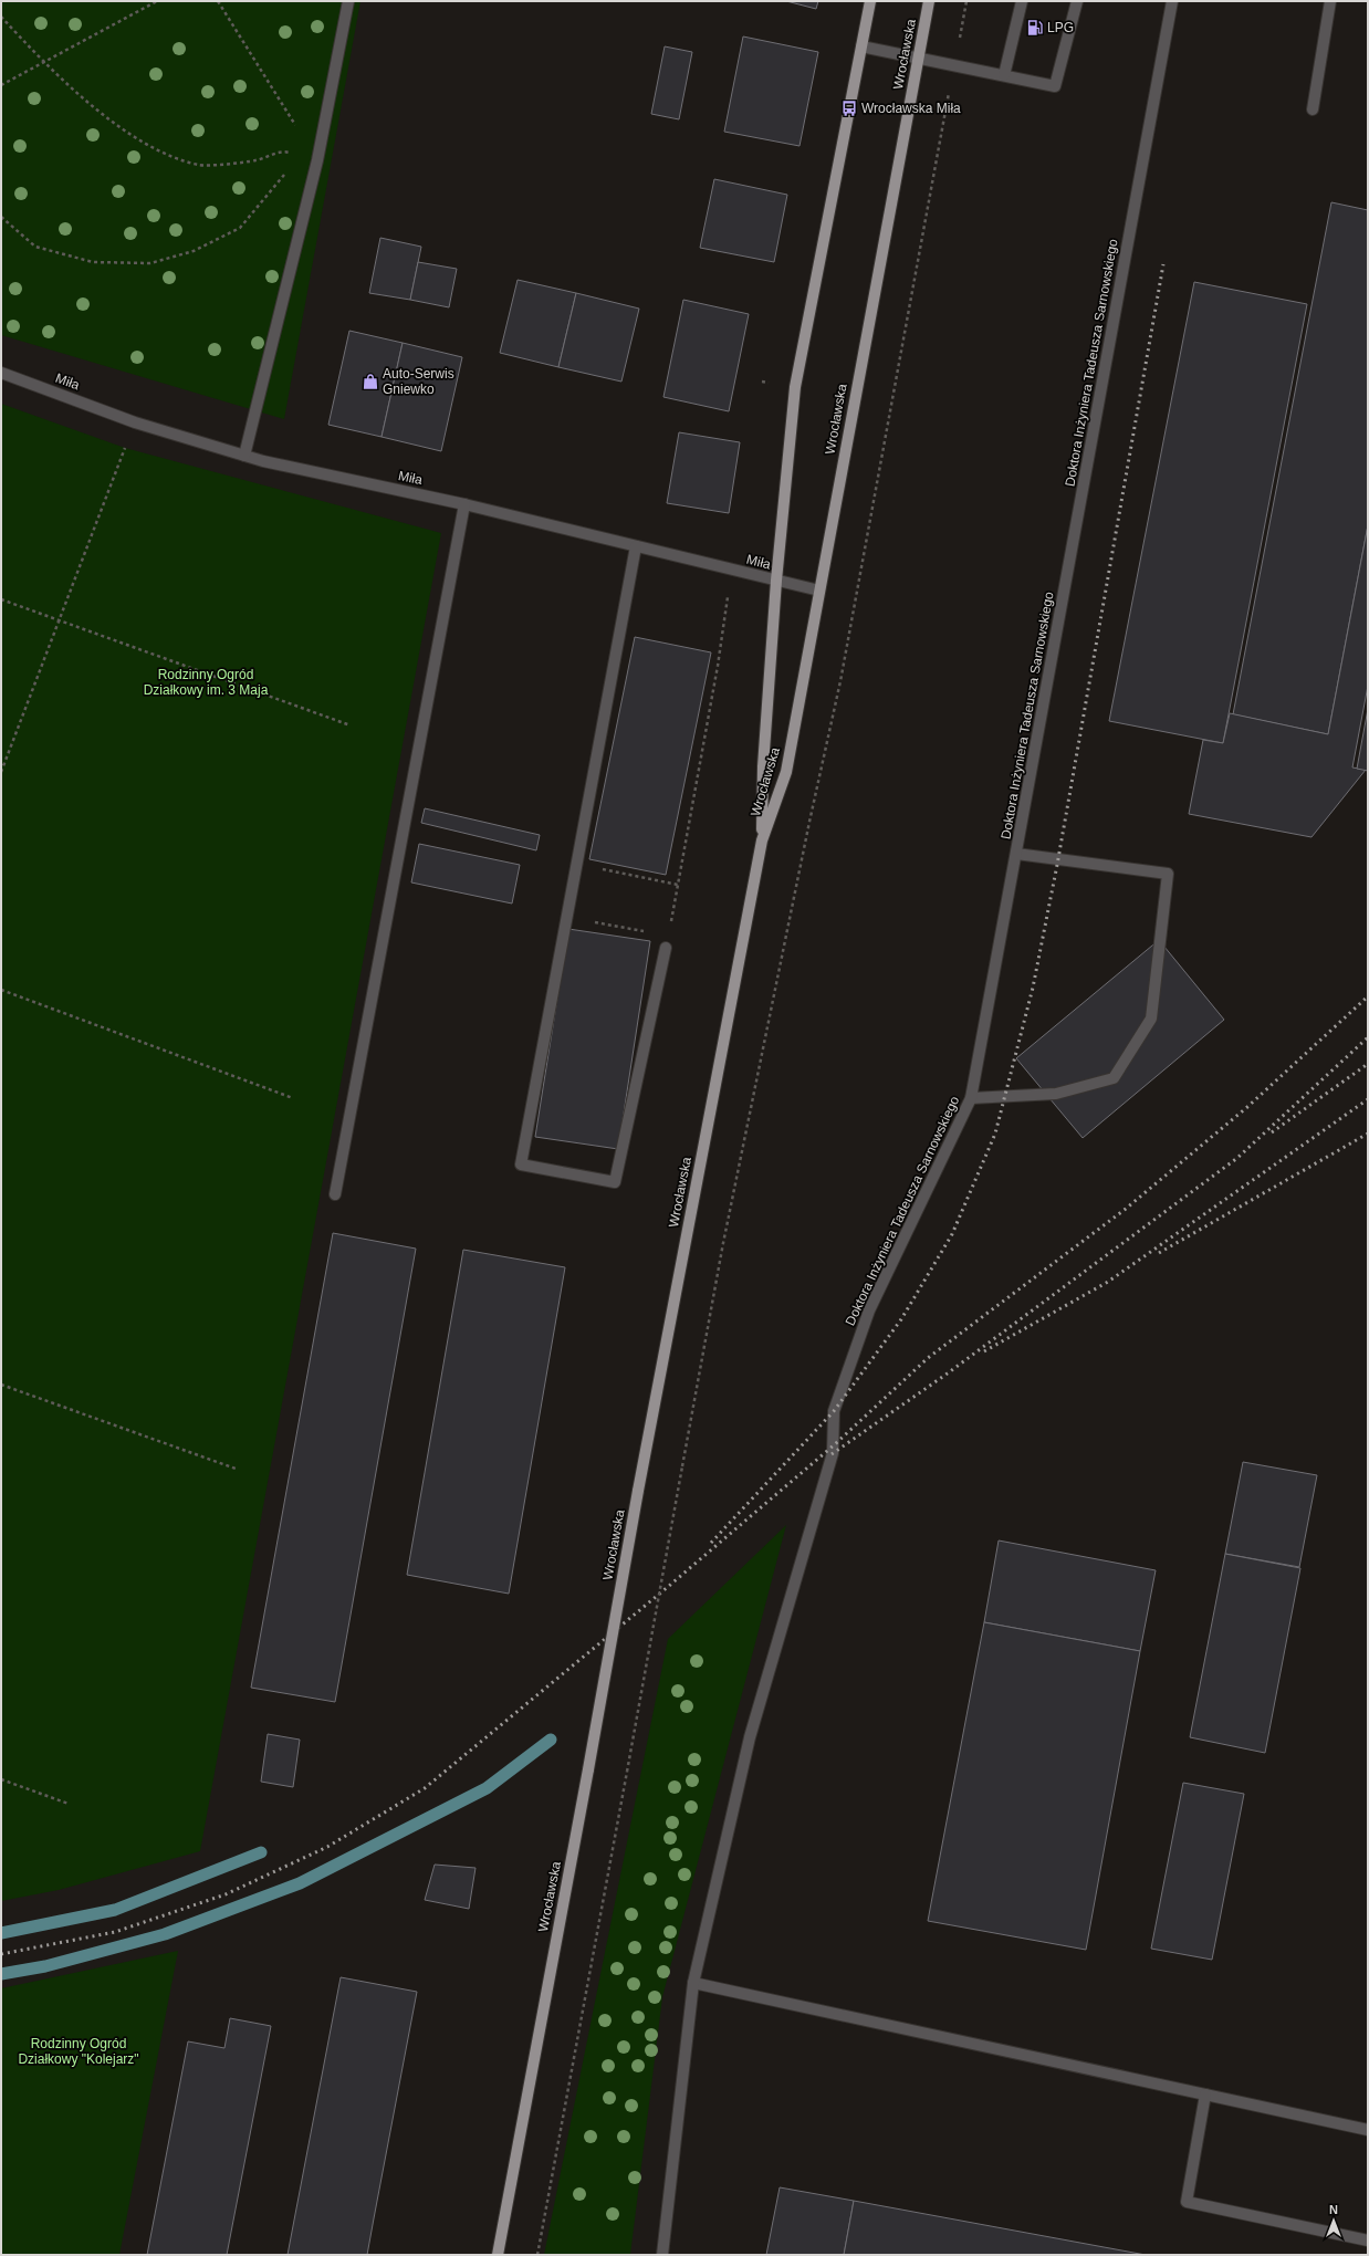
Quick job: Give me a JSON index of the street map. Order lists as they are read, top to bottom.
{
  "streets": {
    "main road": ["Wrocławska"],
    "street": ["Doktora Inżyniera Tadeusza Sarnowskiego", "Miła"]
  },
  "crossings": [
    ["Wrocławska", "Miła"]
  ],
  "parks": ["Rodzinny Ogród Działkowy im. 3 Maja", "Rodzinny Ogród Działkowy \"Kolejarz\""],
  "places": {
    "fuel station": ["LPG"],
    "bus stop": ["Wrocławska Miła"],
    "shop": ["Auto-Serwis Gniewko"]
  },
  "north": "top"
}
